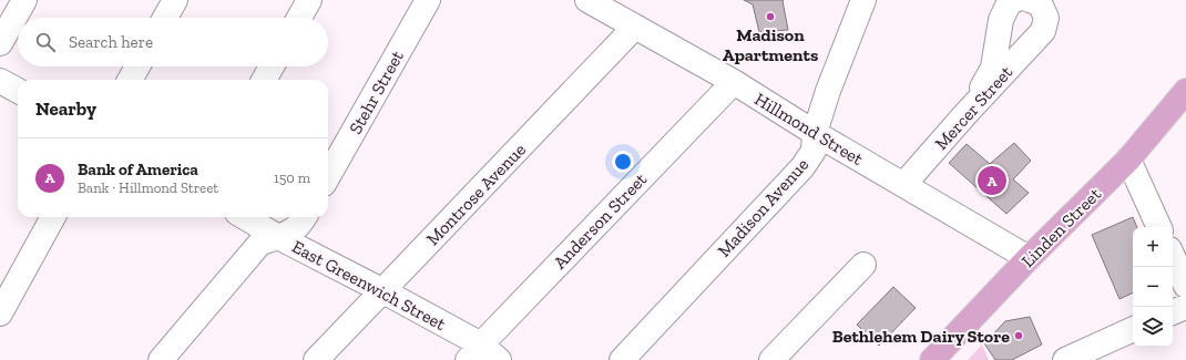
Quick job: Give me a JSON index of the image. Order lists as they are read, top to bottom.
{
  "streets": {
    "main road": ["Linden Street"],
    "street": [
      "Stehr Street",
      "Mercer Street",
      "Hillmond Street",
      "Montrose Avenue",
      "Madison Avenue",
      "Anderson Street",
      "East Greenwich Street"
    ]
  },
  "crossings": [
    ["Mercer Street", "Hillmond Street"],
    ["Hillmond Street", "Montrose Avenue"],
    ["Hillmond Street", "Madison Avenue"],
    ["Hillmond Street", "Anderson Street"],
    ["Hillmond Street", "Linden Street"],
    ["Montrose Avenue", "East Greenwich Street"],
    ["Anderson Street", "East Greenwich Street"]
  ],
  "places": ["Madison Apartments", "Bethlehem Dairy Store"],
  "page": {
    "search": "Search here",
    "heading": "Nearby",
    "list": [
      {
        "mark": "A",
        "name": "Bank of America",
        "note": "Bank · Hillmond Street",
        "value": "150 m"
      }
    ],
    "pins": "A",
    "map_buttons": ["+", "−"]
  }
}
